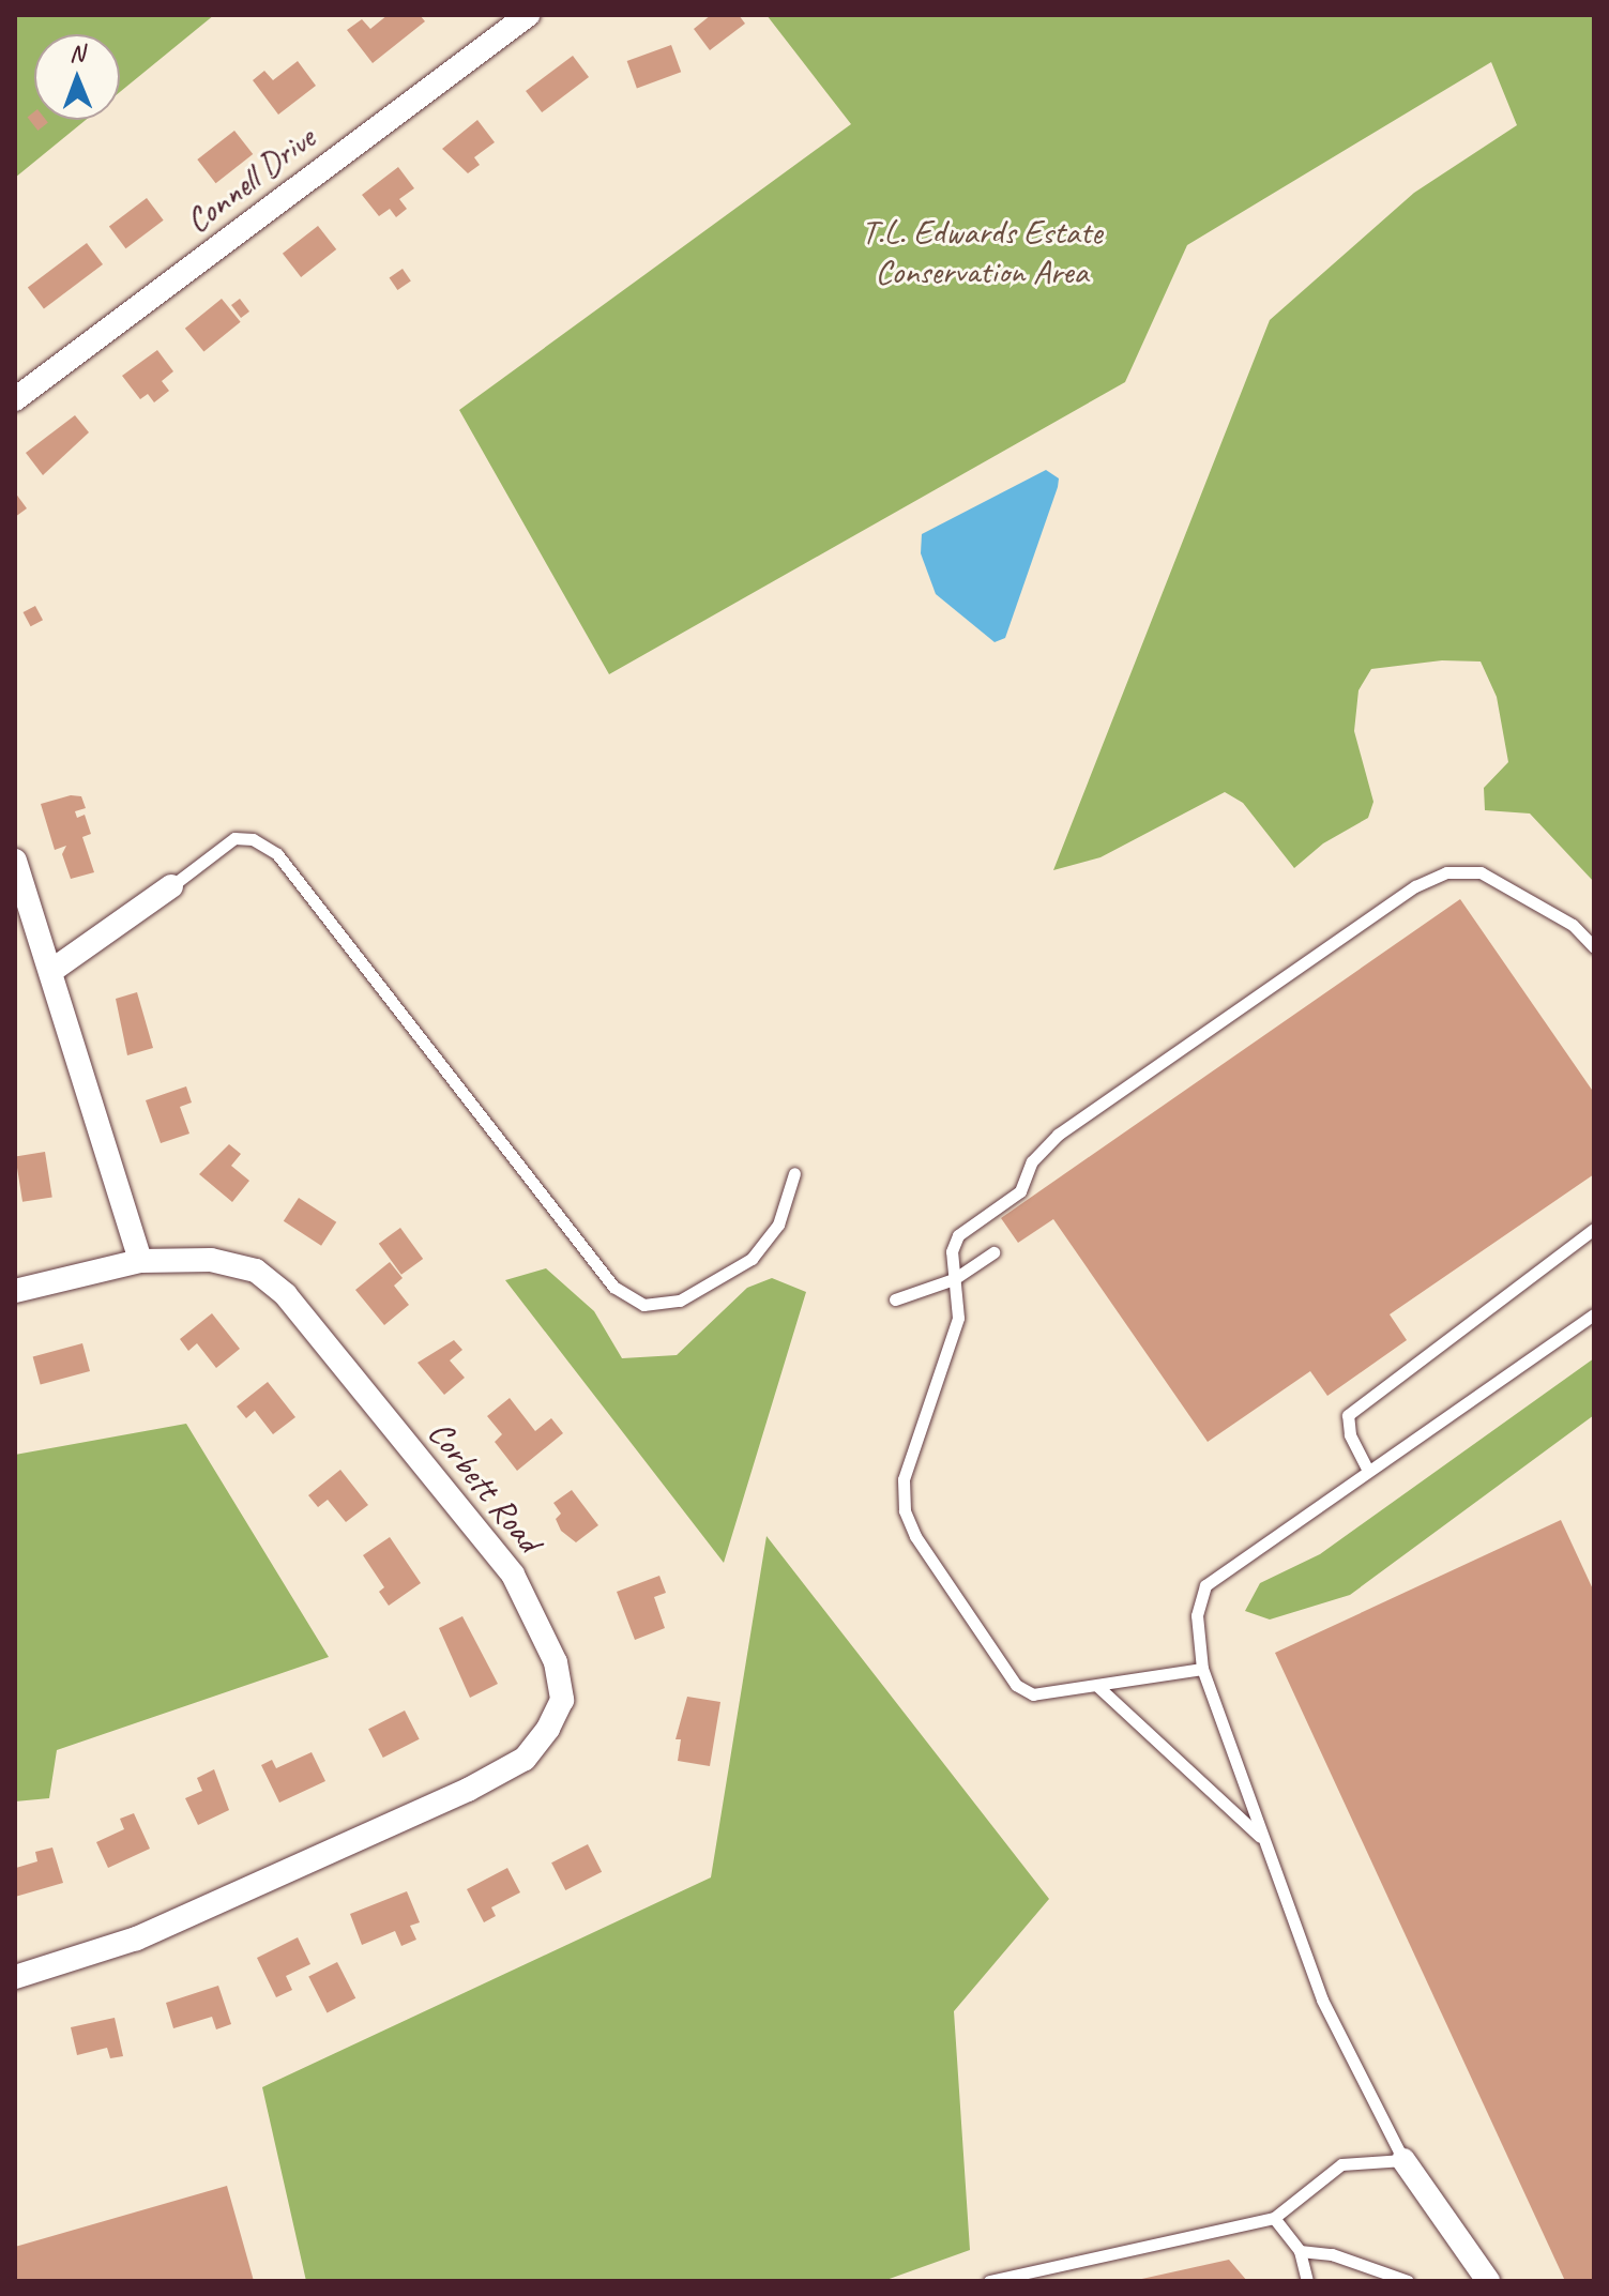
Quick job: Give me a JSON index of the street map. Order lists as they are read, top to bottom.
{
  "streets": {
    "street": ["Connell Drive", "Corbett Road"]
  },
  "parks": ["T.L. Edwards Estate Conservation Area"],
  "north": "top"
}
